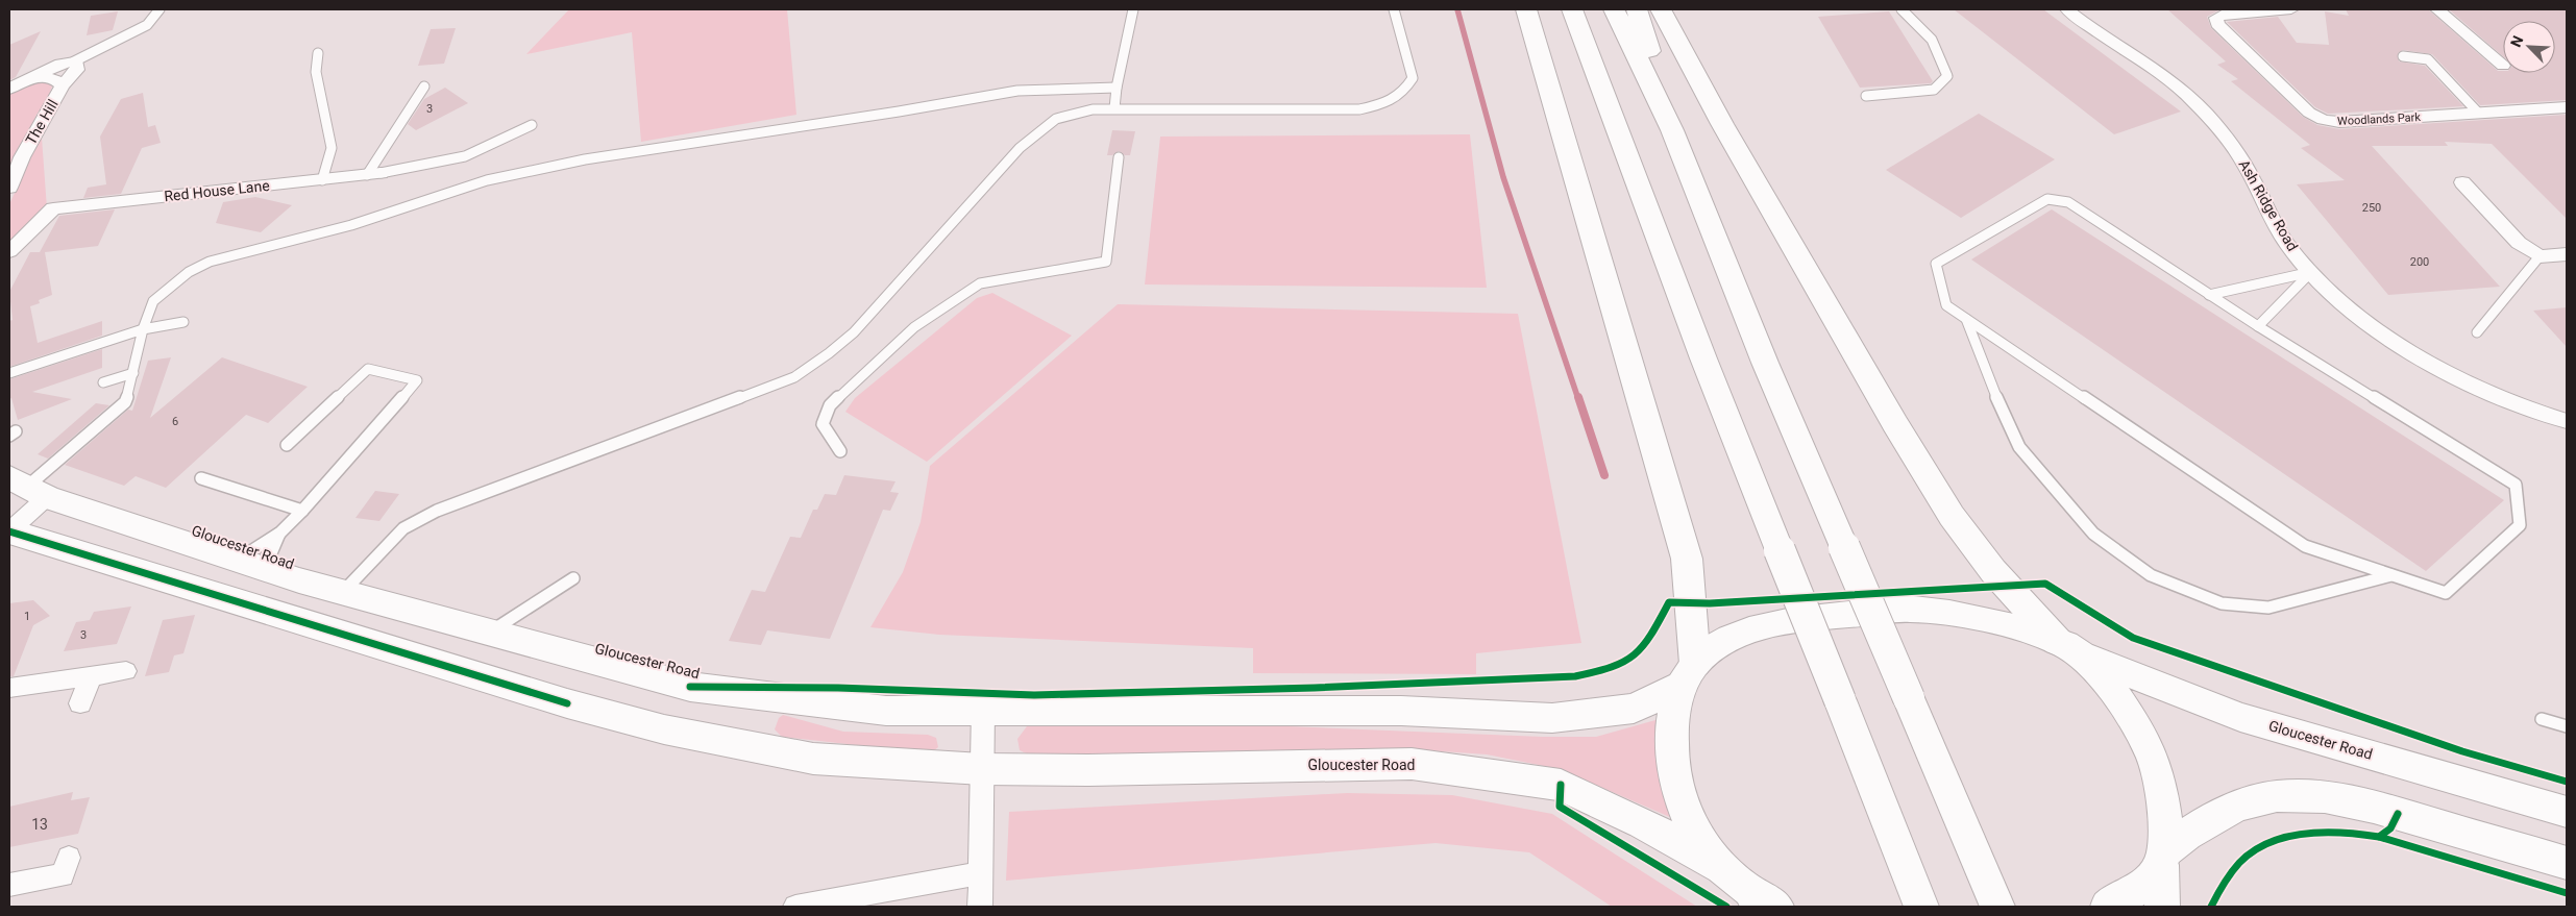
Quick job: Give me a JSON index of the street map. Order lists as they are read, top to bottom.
{
  "streets": {
    "main road": ["Gloucester Road"],
    "street": [
      "Woodlands Park",
      "The Hill",
      "Red House Lane",
      "Ash Ridge Road"
    ]
  },
  "house_numbers": [
    "3",
    "250",
    "200",
    "6",
    "1",
    "3",
    "13"
  ],
  "north": "top left"
}
